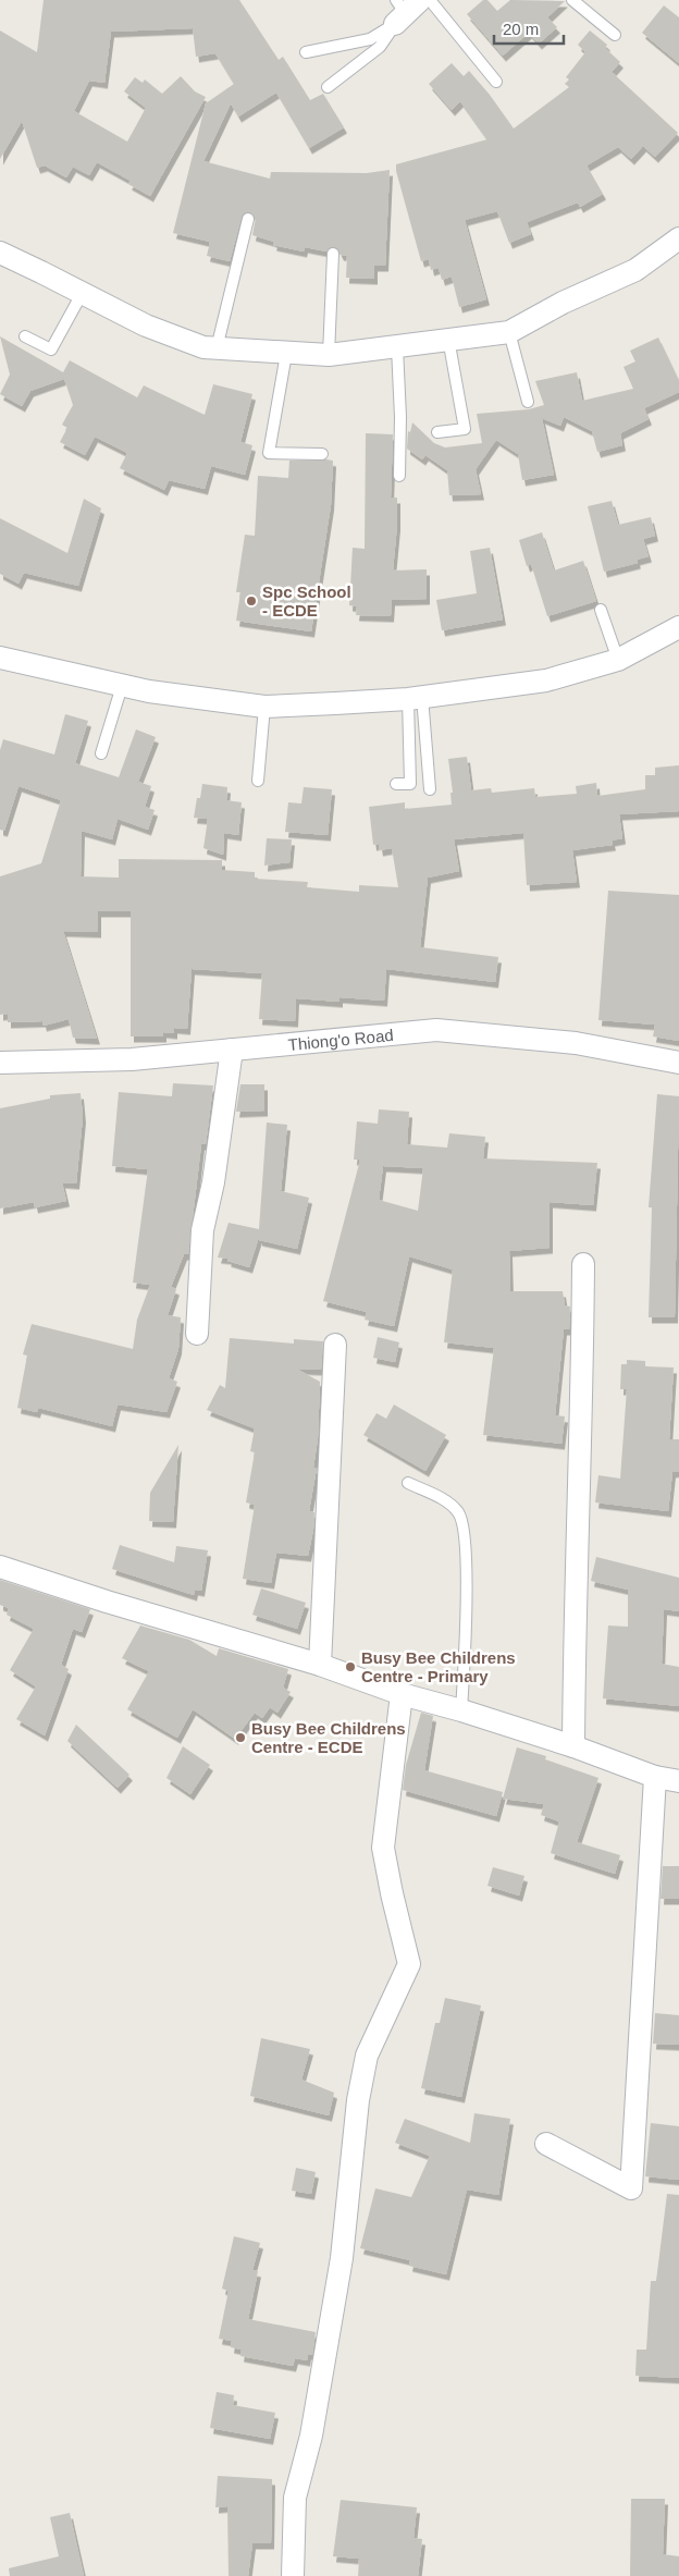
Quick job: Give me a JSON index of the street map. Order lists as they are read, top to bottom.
{
  "streets": {
    "street": ["Thiong'o Road"]
  },
  "places": ["Spc School - ECDE", "Busy Bee Childrens Centre - Primary", "Busy Bee Childrens Centre - ECDE"],
  "scale_bar": "20 m"
}
